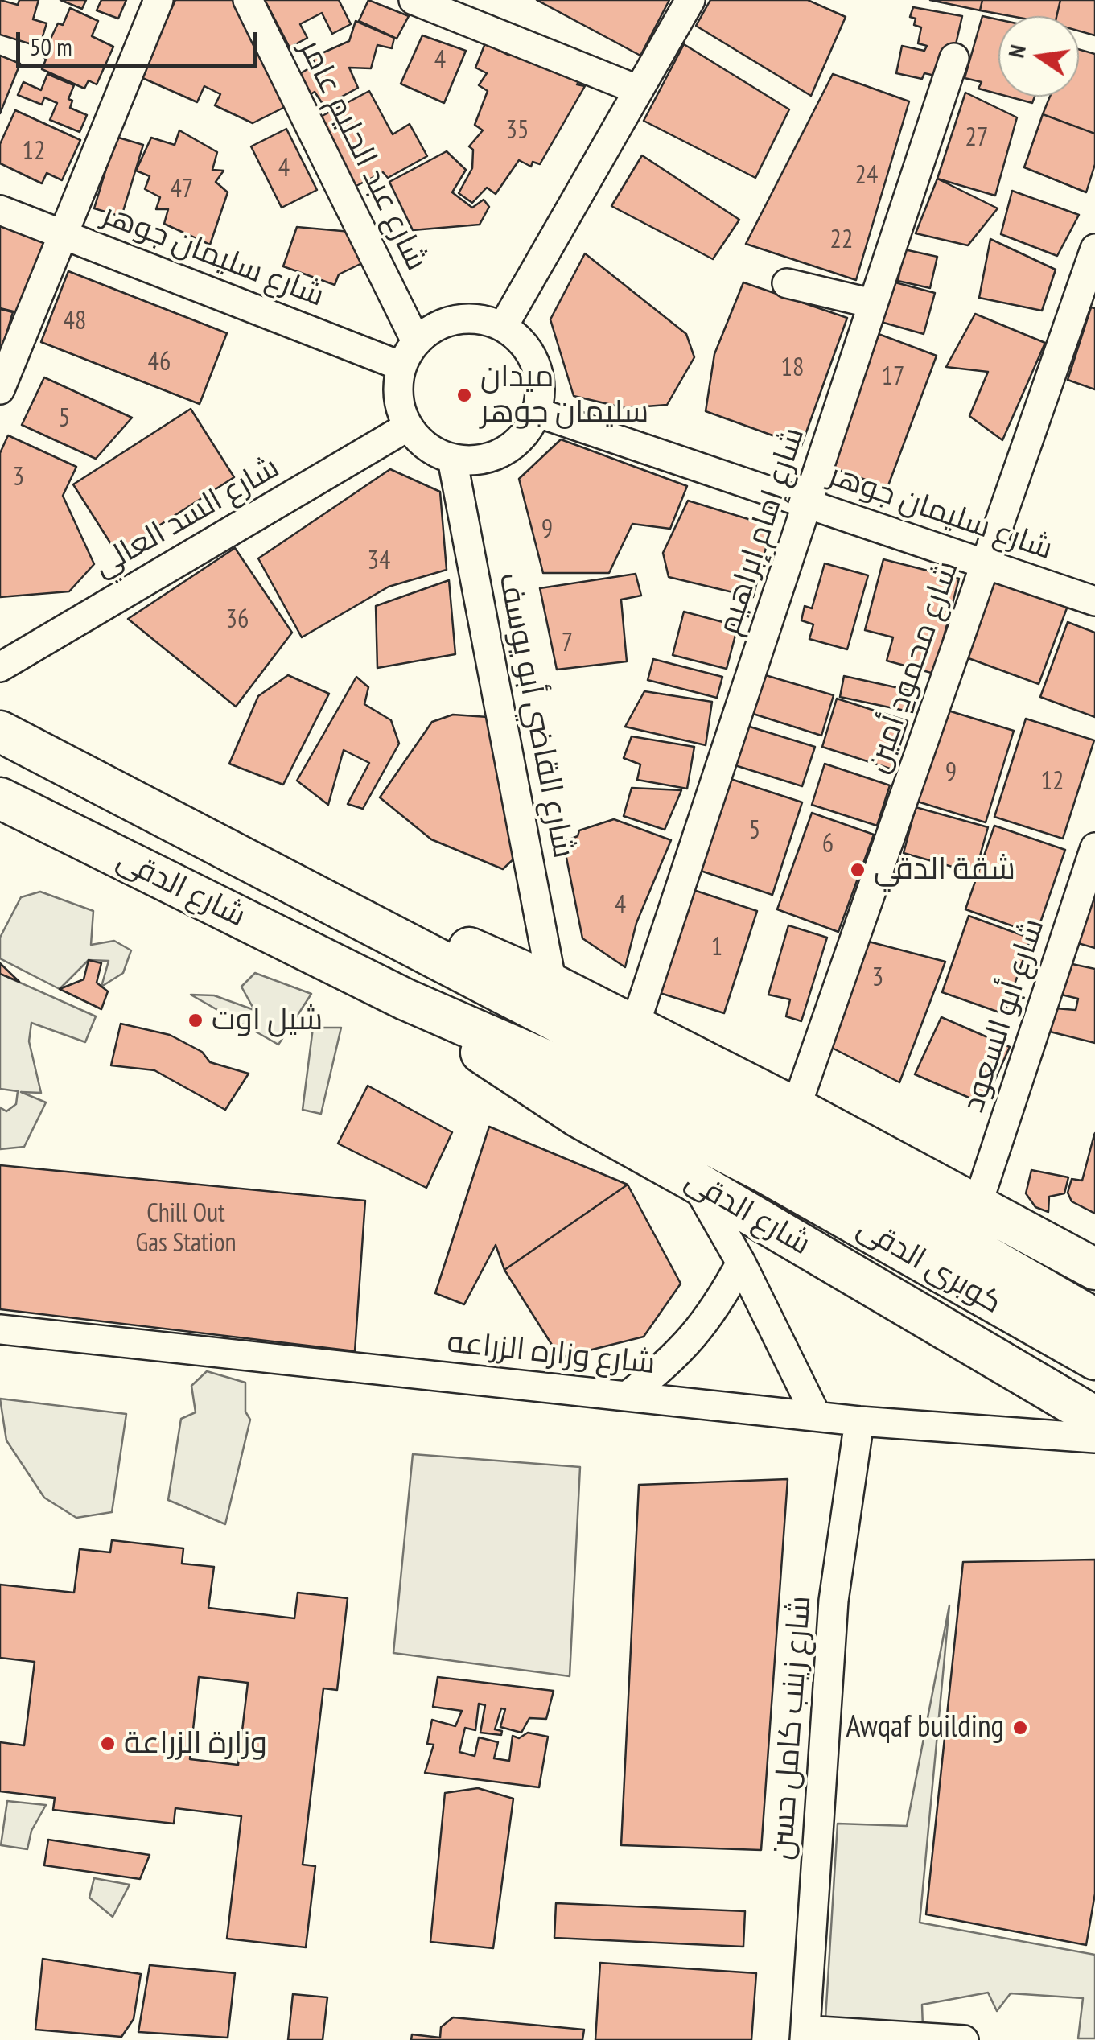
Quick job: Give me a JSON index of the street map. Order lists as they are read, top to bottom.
{
  "streets": {
    "main road": ["شارع الدقى", "كوبرى الدقى"],
    "street": [
      "شارع عبد الحليم عامر",
      "شارع سليمان جوهر",
      "شارع السد العالي",
      "شارع إمام إبراهيم",
      "شارع محمود أمين",
      "شارع القاضي أبو يوسف",
      "شارع أبو السعود",
      "شارع وزاره الزراعه",
      "شارع زينب كامل حسن"
    ]
  },
  "crossings": [
    ["شارع عبد الحليم عامر", "شارع سليمان جوهر"],
    ["شارع عبد الحليم عامر", "شارع السد العالي"],
    ["شارع عبد الحليم عامر", "شارع القاضي أبو يوسف"],
    ["شارع سليمان جوهر", "شارع السد العالي"],
    ["شارع سليمان جوهر", "شارع إمام إبراهيم"],
    ["شارع سليمان جوهر", "شارع محمود أمين"],
    ["شارع سليمان جوهر", "شارع القاضي أبو يوسف"],
    ["شارع السد العالي", "شارع القاضي أبو يوسف"],
    ["شارع إمام إبراهيم", "شارع الدقى"],
    ["شارع محمود أمين", "شارع الدقى"],
    ["شارع محمود أمين", "كوبرى الدقى"],
    ["شارع القاضي أبو يوسف", "شارع الدقى"],
    ["شارع الدقى", "شارع أبو السعود"],
    ["شارع الدقى", "كوبرى الدقى"],
    ["شارع وزاره الزراعه", "شارع زينب كامل حسن"]
  ],
  "places": [
    "ميدان سليمان جوهر",
    "شقة الدقي",
    "شيل اوت",
    "Awqaf building",
    "وزارة الزراعة"
  ],
  "house_numbers": [
    "4",
    "35",
    "27",
    "12",
    "4",
    "24",
    "47",
    "22",
    "48",
    "46",
    "18",
    "17",
    "5",
    "3",
    "9",
    "34",
    "36",
    "7",
    "9",
    "12",
    "5",
    "6",
    "4",
    "1",
    "3",
    "Chill Out Gas Station"
  ],
  "scale_bar": "50 m",
  "north": "left"
}
